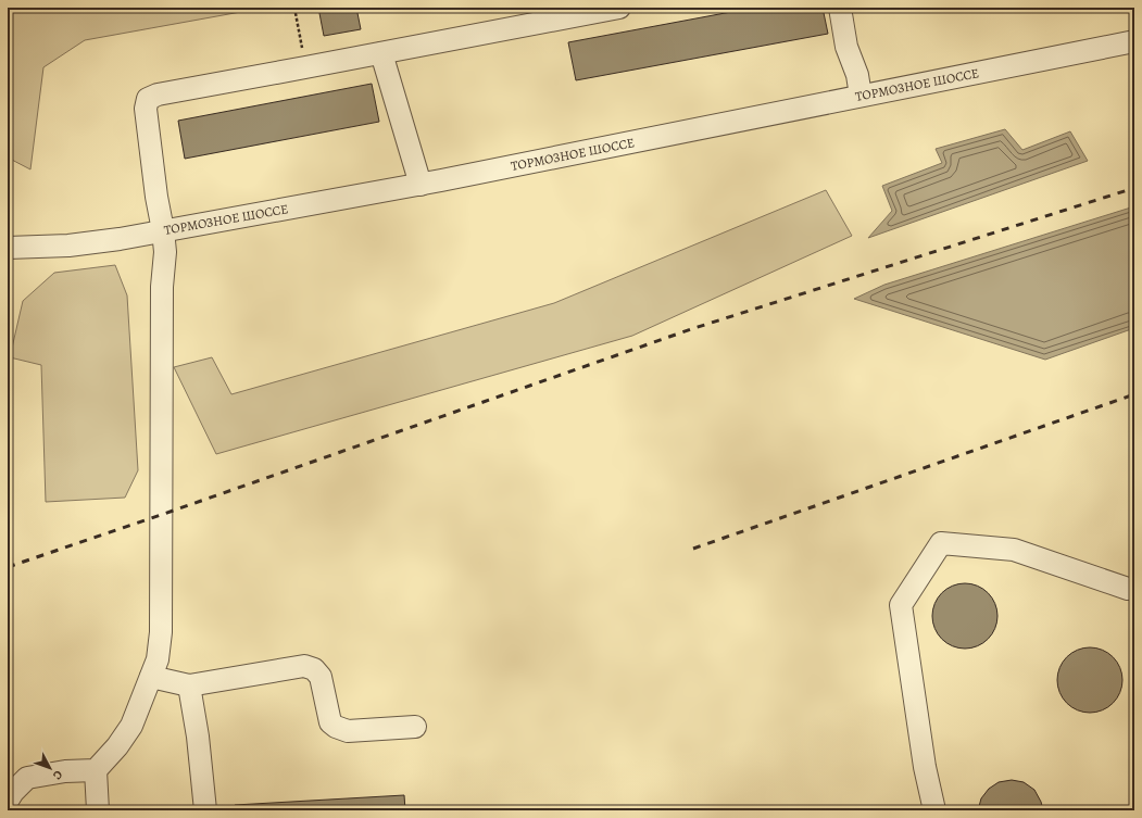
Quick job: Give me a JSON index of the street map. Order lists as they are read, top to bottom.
{
  "streets": {
    "street": ["ТОРМОЗНОЕ ШОССЕ"]
  },
  "north": "bottom right"
}
